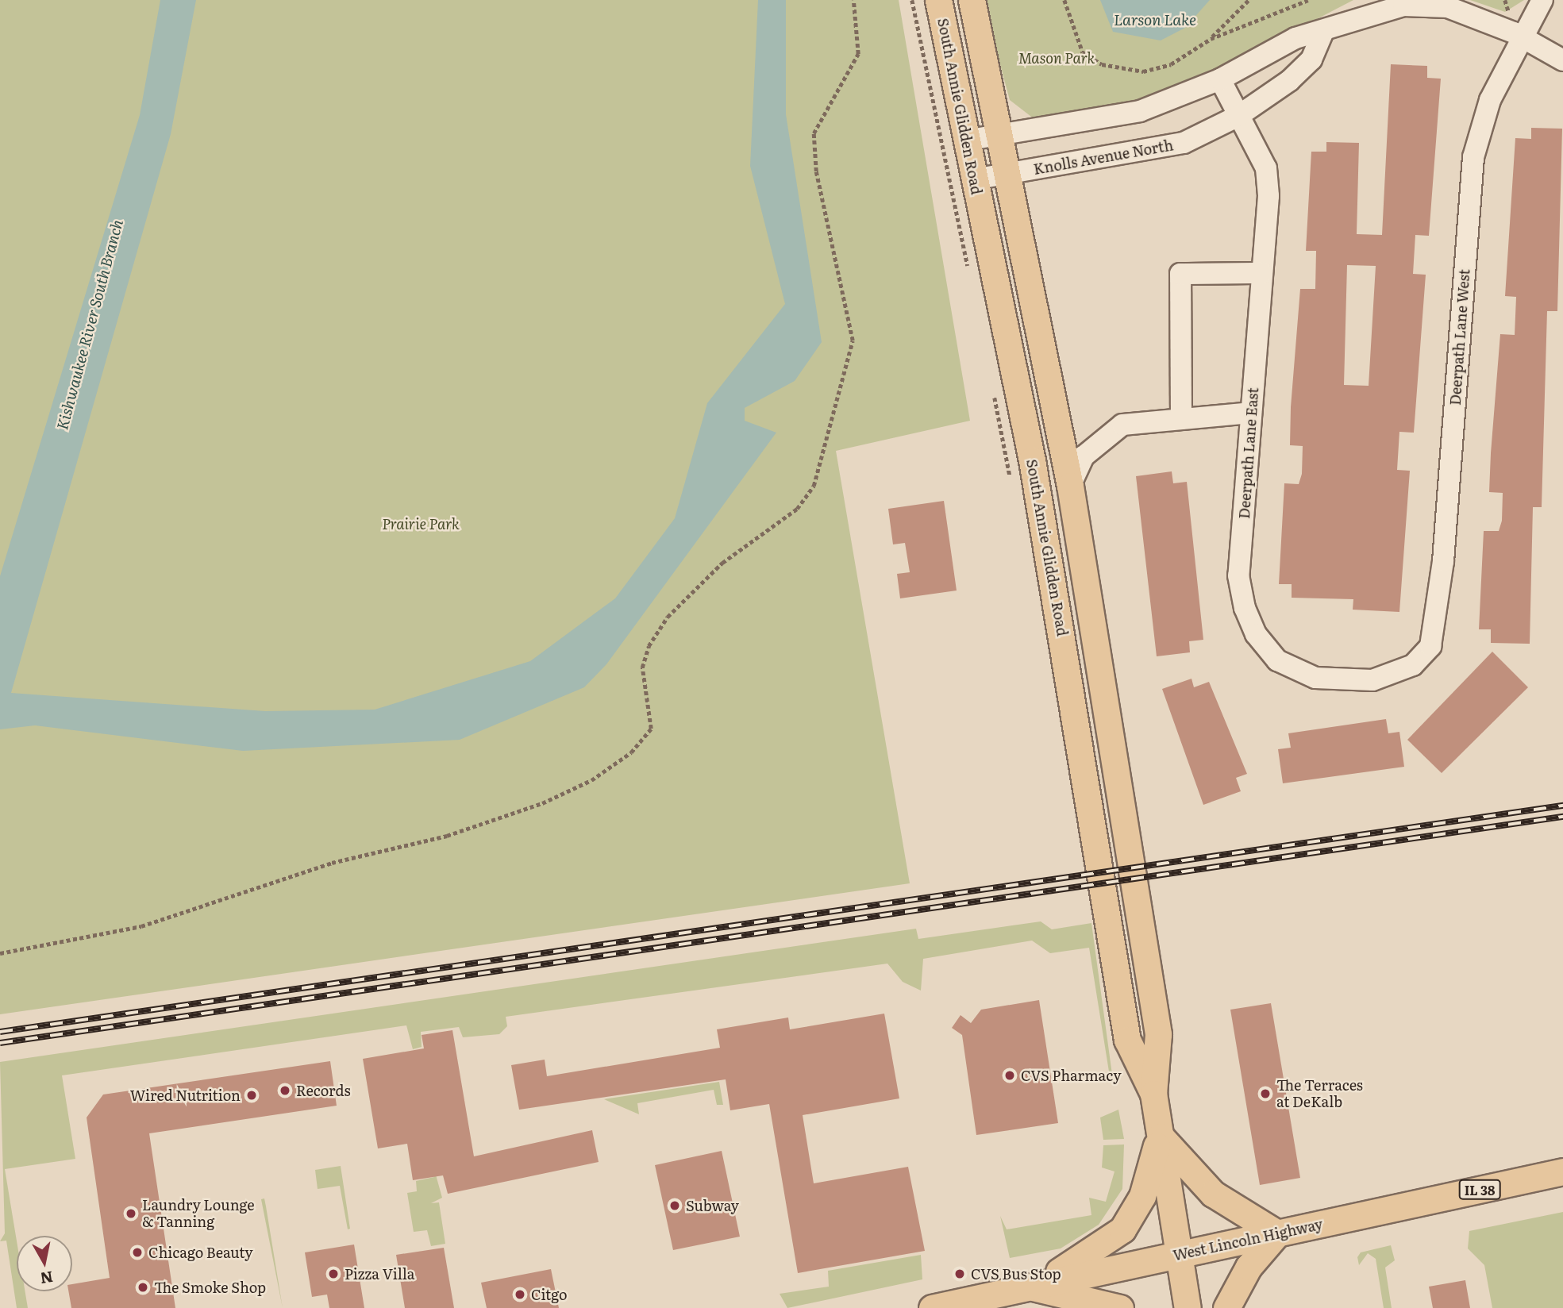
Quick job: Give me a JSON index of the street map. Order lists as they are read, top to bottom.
{
  "streets": {
    "main road": ["South Annie Glidden Road", "IL 38", "West Lincoln Highway"],
    "street": ["Knolls Avenue North", "Deerpath Lane West", "Deerpath Lane East"]
  },
  "crossings": [
    ["South Annie Glidden Road", "Knolls Avenue North"],
    ["South Annie Glidden Road", "West Lincoln Highway"],
    ["Knolls Avenue North", "Deerpath Lane East"],
    ["Deerpath Lane West", "Deerpath Lane East"]
  ],
  "water": ["Larson Lake", "Kishwaukee River South Branch"],
  "parks": ["Mason Park", "Prairie Park"],
  "places": [
    "CVS Pharmacy",
    "Records",
    "The Terraces at DeKalb",
    "Wired Nutrition",
    "Subway",
    "Laundry Lounge & Tanning",
    "Chicago Beauty",
    "Pizza Villa",
    "CVS Bus Stop",
    "The Smoke Shop",
    "Citgo"
  ],
  "north": "bottom"
}
